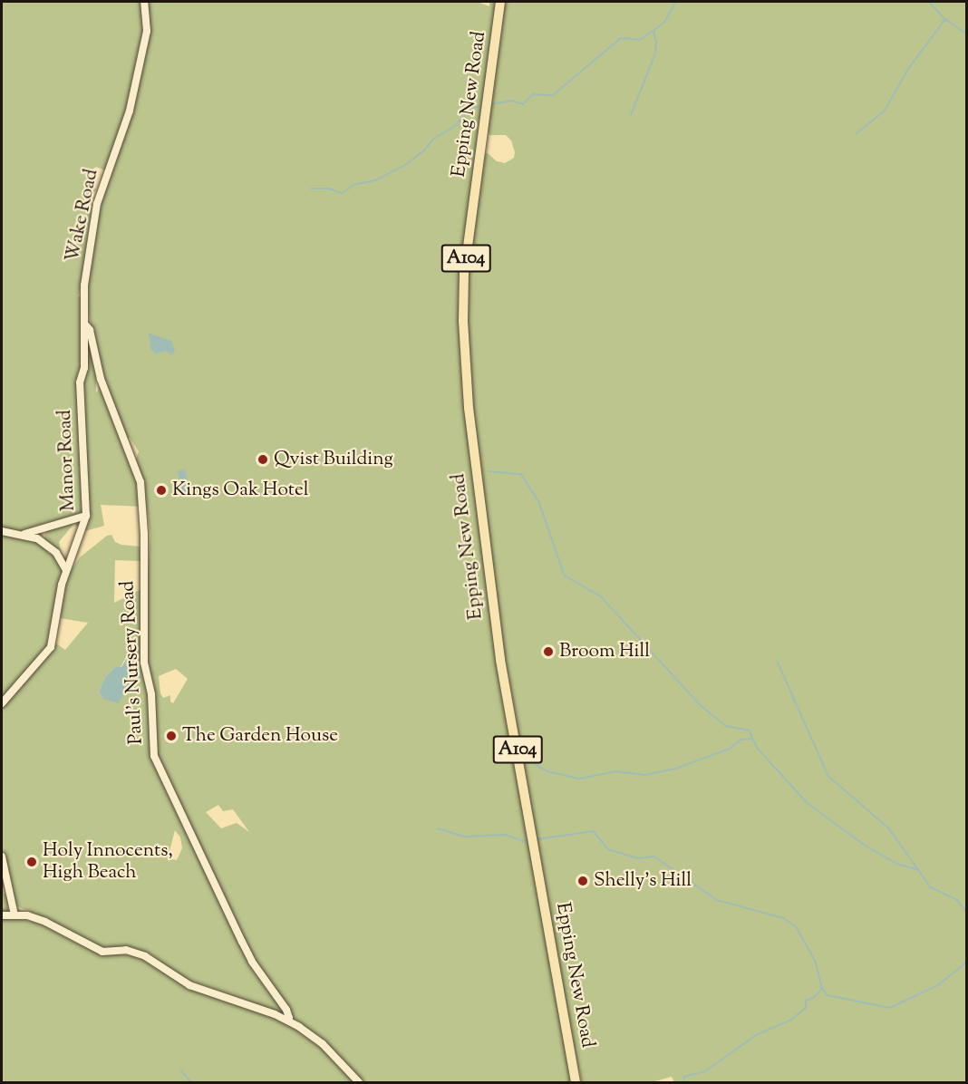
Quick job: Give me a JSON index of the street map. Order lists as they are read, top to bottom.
{
  "streets": {
    "main road": ["Epping New Road", "A104"],
    "street": ["Wake Road", "Manor Road", "Paul's Nursery Road"]
  },
  "crossings": [
    ["Wake Road", "Manor Road"],
    ["Wake Road", "Paul's Nursery Road"]
  ],
  "places": [
    "Qvist Building",
    "Kings Oak Hotel",
    "Broom Hill",
    "The Garden House",
    "Holy Innocents, High Beach",
    "Shelly's Hill"
  ]
}
